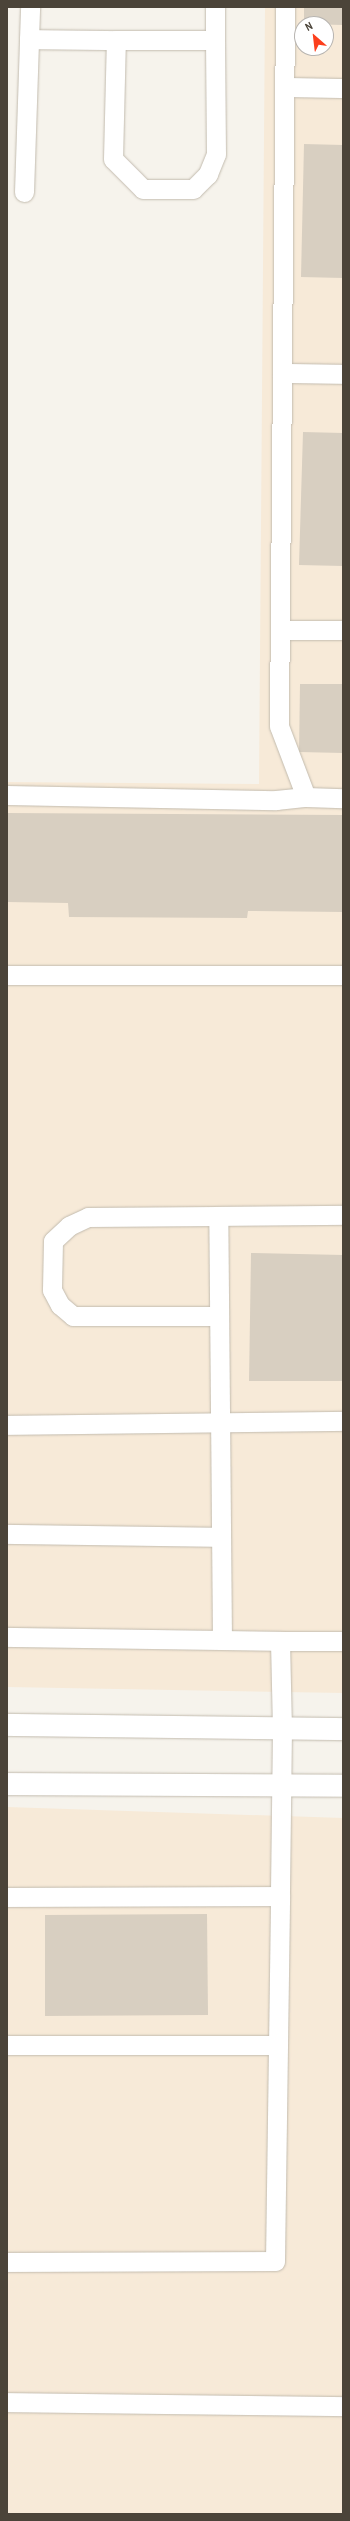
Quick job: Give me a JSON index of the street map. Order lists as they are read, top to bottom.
{
  "north": "top left"
}
